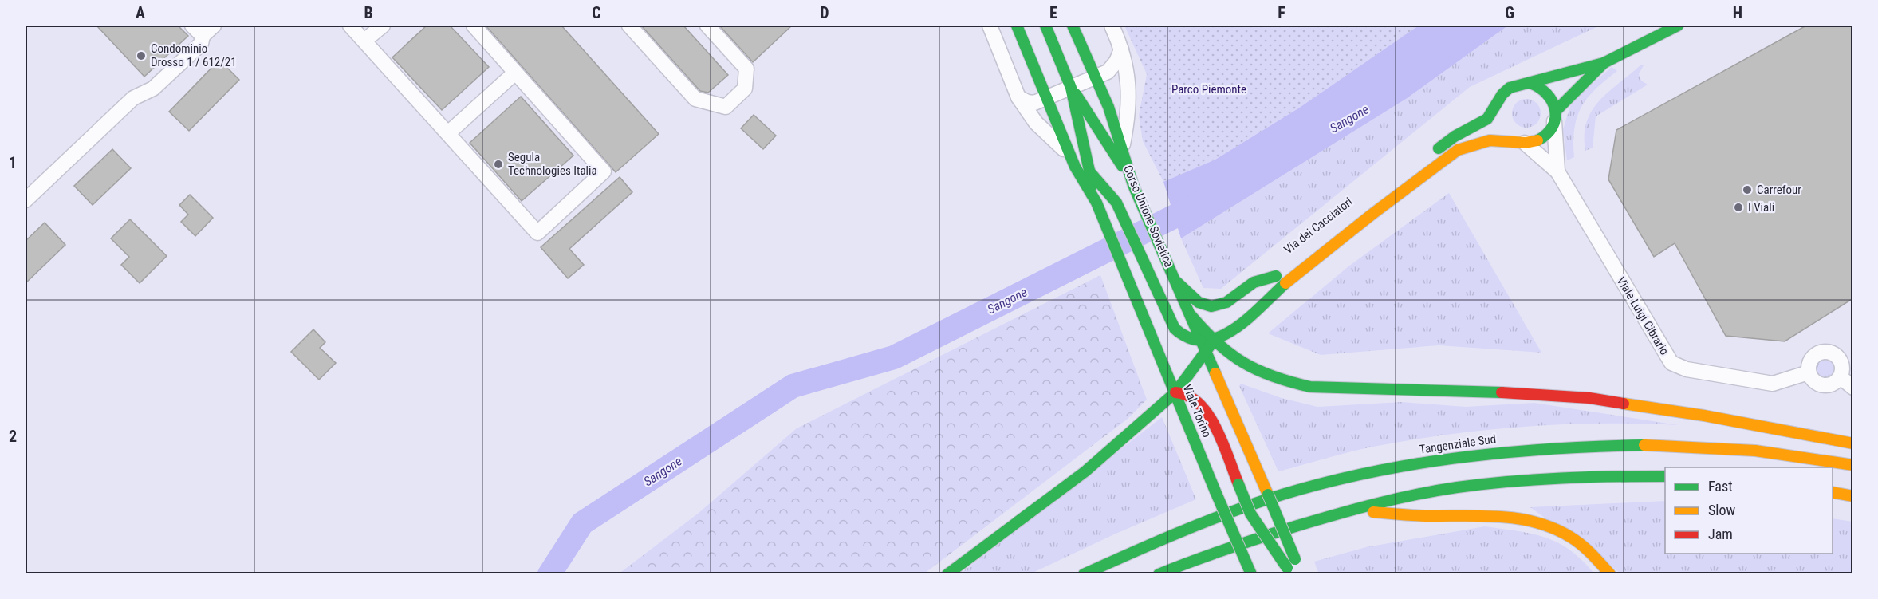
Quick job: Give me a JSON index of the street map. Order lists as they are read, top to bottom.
{
  "streets": {
    "main road": [
      "Corso Unione Sovietica",
      "Via dei Cacciatori",
      "Viale Torino",
      "Tangenziale Sud"
    ],
    "street": ["Viale Luigi Cibrario"]
  },
  "water": ["Sangone"],
  "parks": ["Parco Piemonte"],
  "places": [
    "Condominio Drosso 1 / 612/21",
    "Segula Technologies Italia",
    "Carrefour",
    "I Viali"
  ],
  "legend": ["Fast", "Slow", "Jam"],
  "grid": {
    "columns": [
      "A",
      "B",
      "C",
      "D",
      "E",
      "F",
      "G",
      "H"
    ],
    "rows": ["1", "2"]
  }
}
